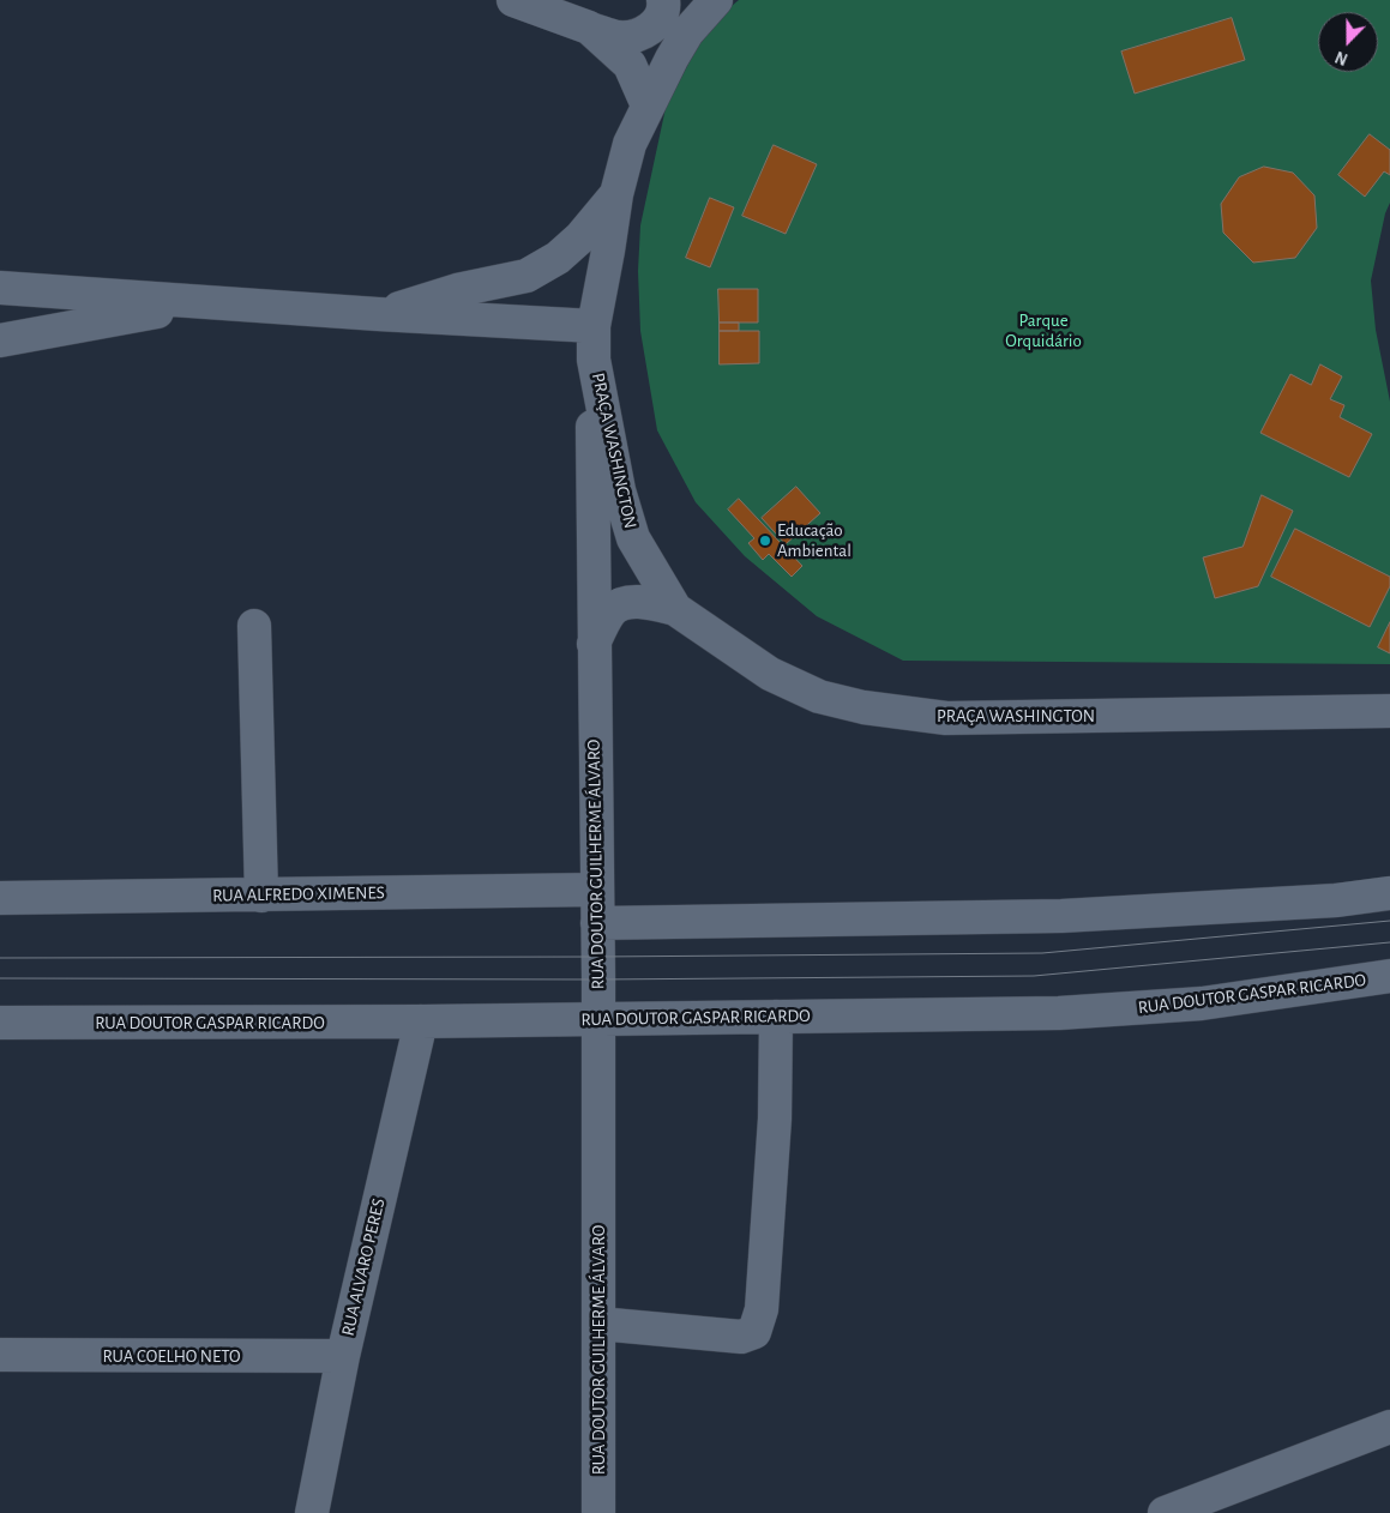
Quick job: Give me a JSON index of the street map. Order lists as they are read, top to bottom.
{
  "streets": {
    "street": [
      "PRAÇA WASHINGTON",
      "RUA DOUTOR GUILHERME ÁLVARO",
      "RUA ALFREDO XIMENES",
      "RUA DOUTOR GASPAR RICARDO",
      "RUA ALVARO PERES",
      "RUA COELHO NETO"
    ]
  },
  "crossings": [
    ["PRAÇA WASHINGTON", "RUA DOUTOR GUILHERME ÁLVARO"],
    ["RUA DOUTOR GUILHERME ÁLVARO", "RUA ALFREDO XIMENES"],
    ["RUA DOUTOR GUILHERME ÁLVARO", "RUA DOUTOR GASPAR RICARDO"],
    ["RUA DOUTOR GASPAR RICARDO", "RUA ALVARO PERES"],
    ["RUA ALVARO PERES", "RUA COELHO NETO"]
  ],
  "parks": ["Parque Orquidário"],
  "places": ["Educação Ambiental"],
  "north": "bottom"
}
